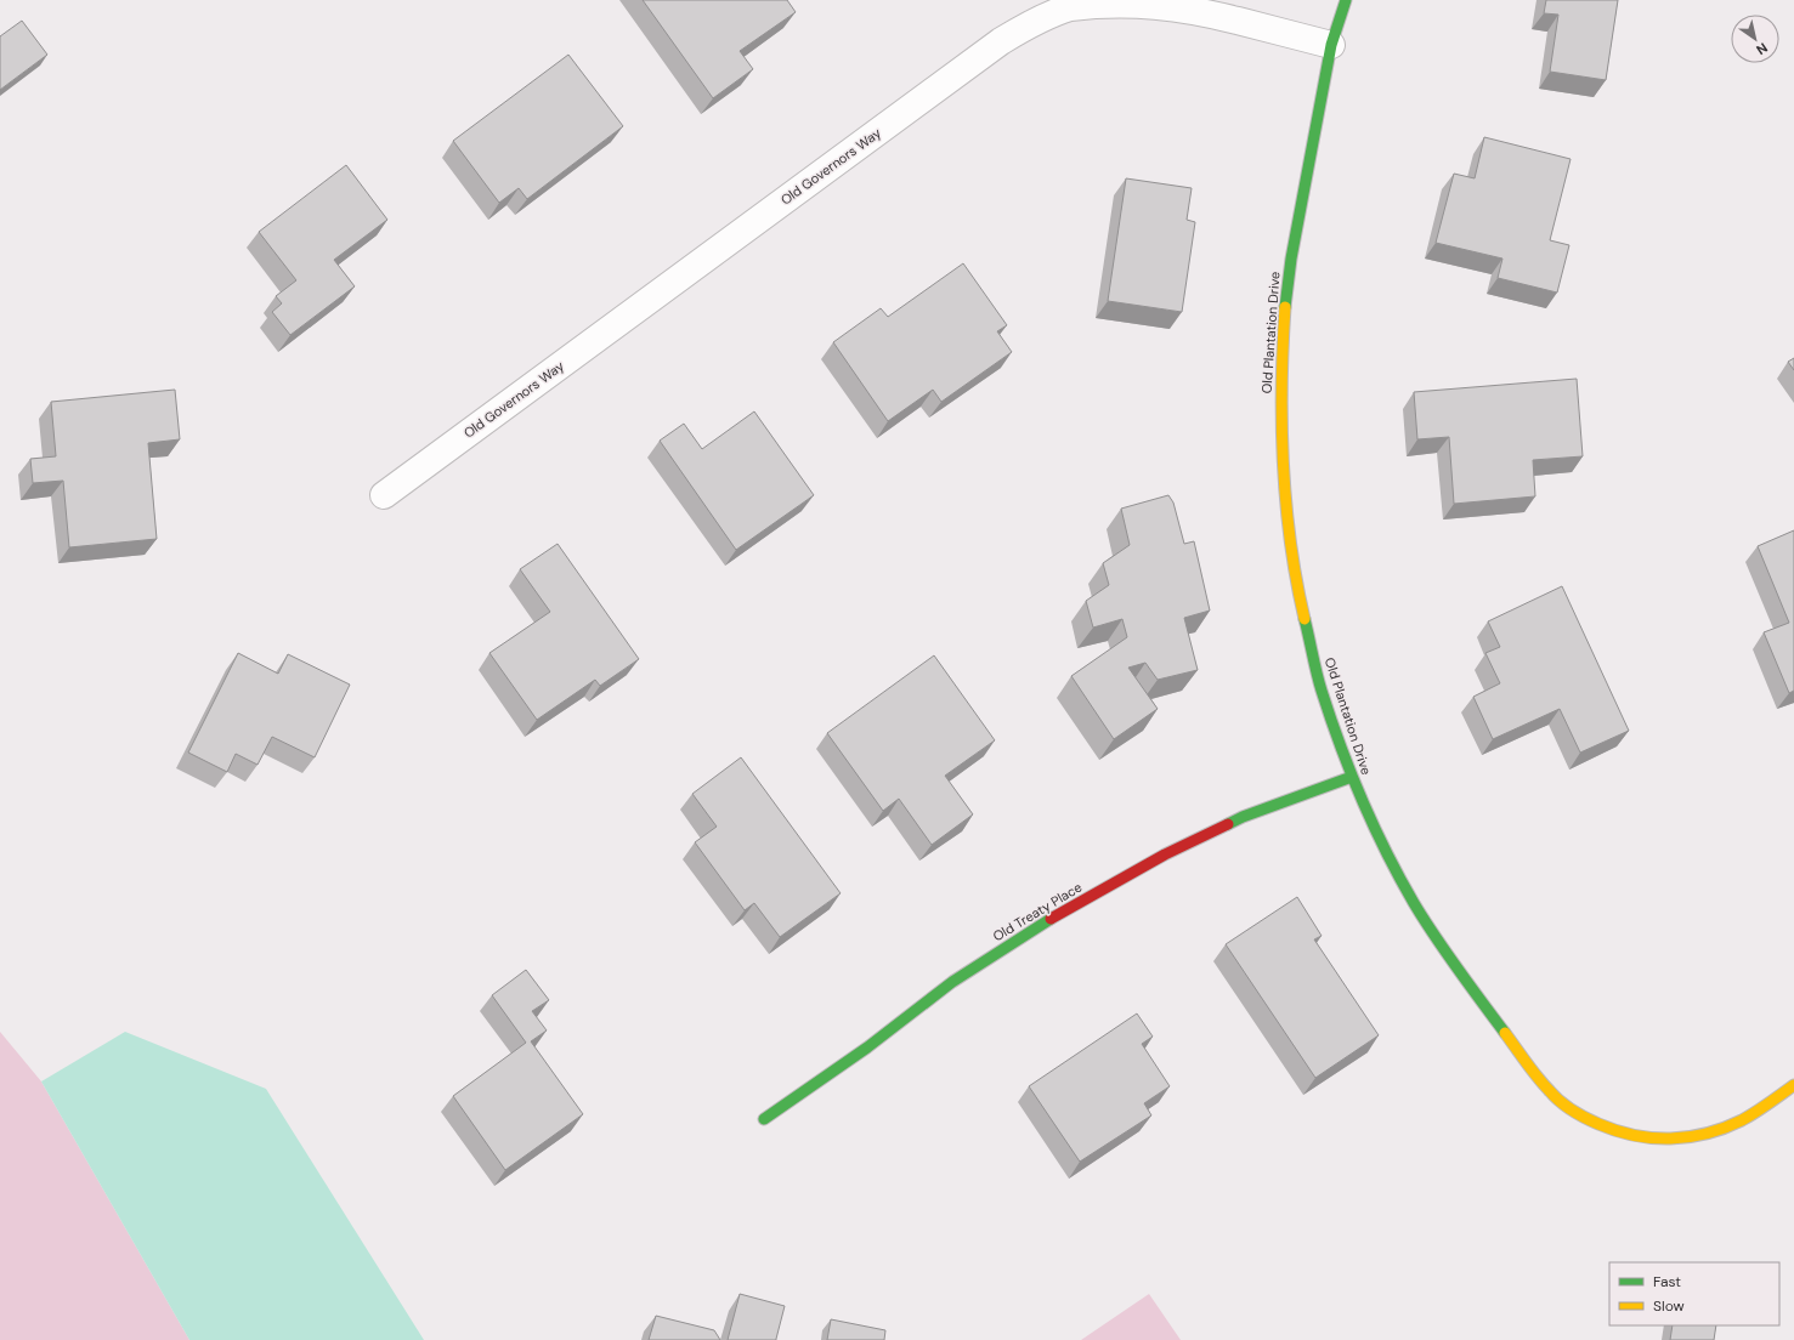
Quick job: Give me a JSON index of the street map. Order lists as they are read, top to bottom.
{
  "streets": {
    "street": ["Old Governors Way", "Old Plantation Drive", "Old Treaty Place"]
  },
  "crossings": [
    ["Old Governors Way", "Old Plantation Drive"],
    ["Old Plantation Drive", "Old Treaty Place"]
  ],
  "legend": ["Fast", "Slow"],
  "north": "bottom right"
}
